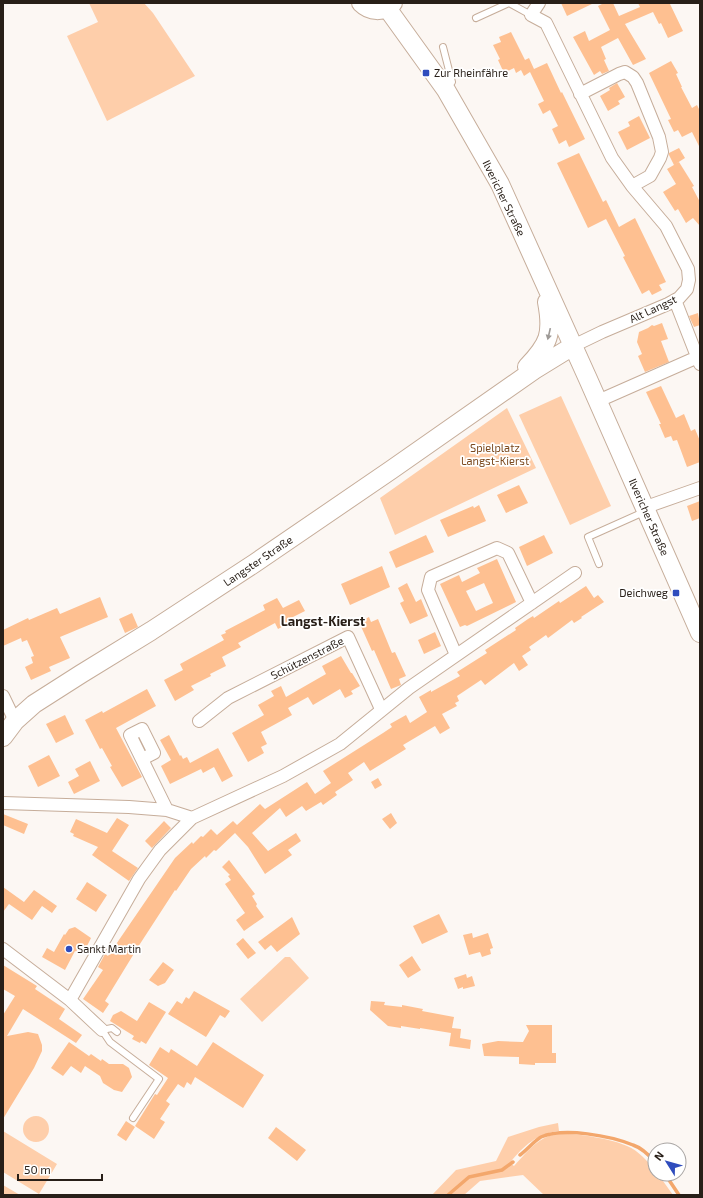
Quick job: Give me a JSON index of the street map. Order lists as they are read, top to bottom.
{
  "streets": {
    "street": [
      "Ilvericher Straße",
      "Alt Langst",
      "Langster Straße",
      "Schützenstraße"
    ]
  },
  "crossings": [
    ["Ilvericher Straße", "Alt Langst"],
    ["Ilvericher Straße", "Langster Straße"],
    ["Alt Langst", "Langster Straße"]
  ],
  "districts": ["Langst-Kierst"],
  "parks": ["Spielplatz Langst-Kierst"],
  "places": {
    "transit": ["Zur Rheinfähre", "Deichweg"],
    "other": ["Sankt Martin"]
  },
  "scale_bar": "50 m",
  "north": "top left"
}
